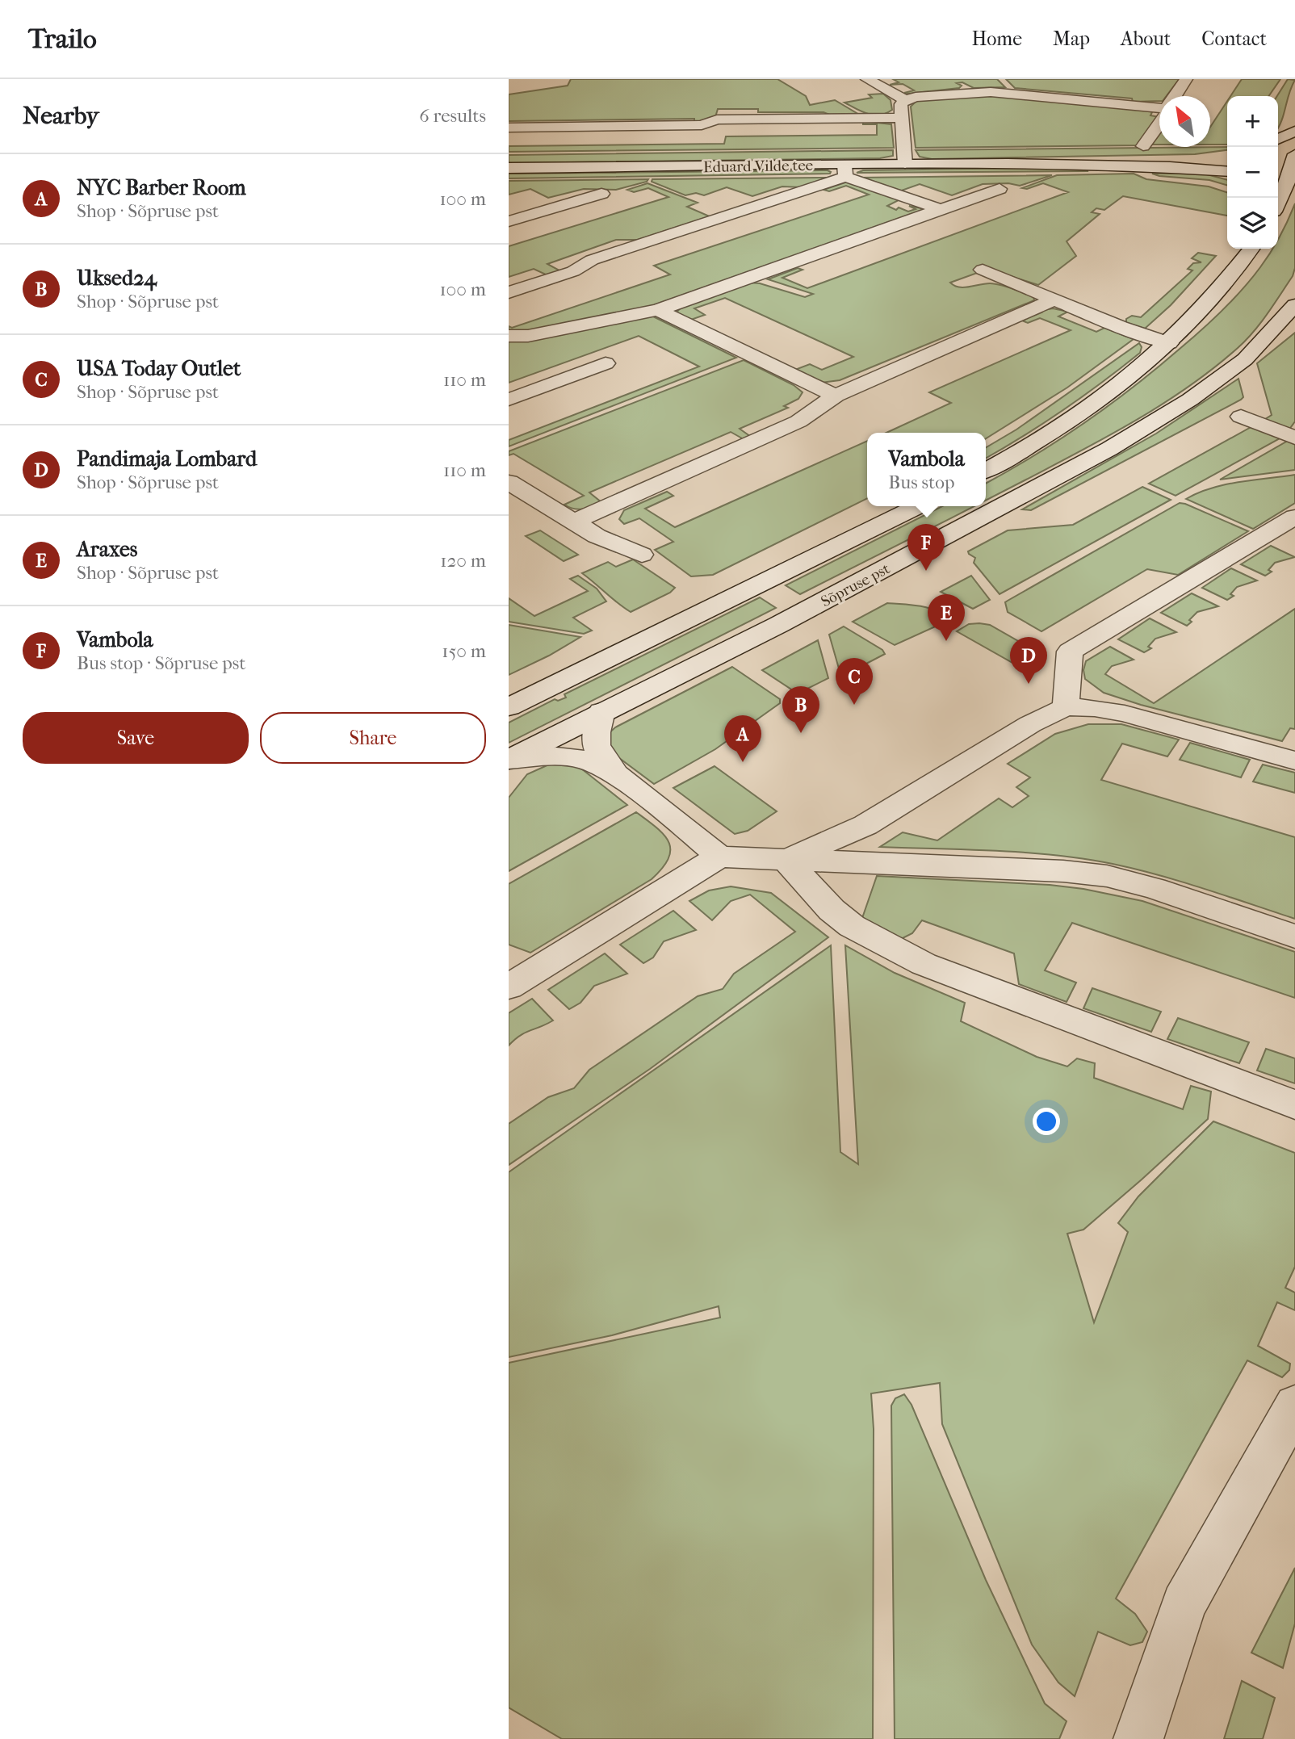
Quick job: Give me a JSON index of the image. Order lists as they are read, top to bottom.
{
  "streets": {
    "street": ["Eduard Vilde tee", "Sõpruse pst"]
  },
  "north": "top left",
  "page": {
    "header": "Trailo",
    "nav": [
      "Home",
      "Map",
      "About",
      "Contact"
    ],
    "heading": ["Nearby", "6 results"],
    "map_buttons": ["+", "−"],
    "list": [
      {
        "mark": "A",
        "name": "NYC Barber Room",
        "note": "Shop · Sõpruse pst",
        "value": "100 m"
      },
      {
        "mark": "B",
        "name": "Uksed24",
        "note": "Shop · Sõpruse pst",
        "value": "100 m"
      },
      {
        "mark": "C",
        "name": "USA Today Outlet",
        "note": "Shop · Sõpruse pst",
        "value": "110 m"
      },
      {
        "mark": "D",
        "name": "Pandimaja Lombard",
        "note": "Shop · Sõpruse pst",
        "value": "110 m"
      },
      {
        "mark": "E",
        "name": "Araxes",
        "note": "Shop · Sõpruse pst",
        "value": "120 m"
      },
      {
        "mark": "F",
        "name": "Vambola",
        "note": "Bus stop · Sõpruse pst",
        "value": "150 m"
      }
    ],
    "popup": ["Vambola", "Bus stop"],
    "pins": [
      "F",
      "E",
      "D",
      "C",
      "B",
      "A"
    ],
    "buttons": ["Save", "Share"]
  }
}
